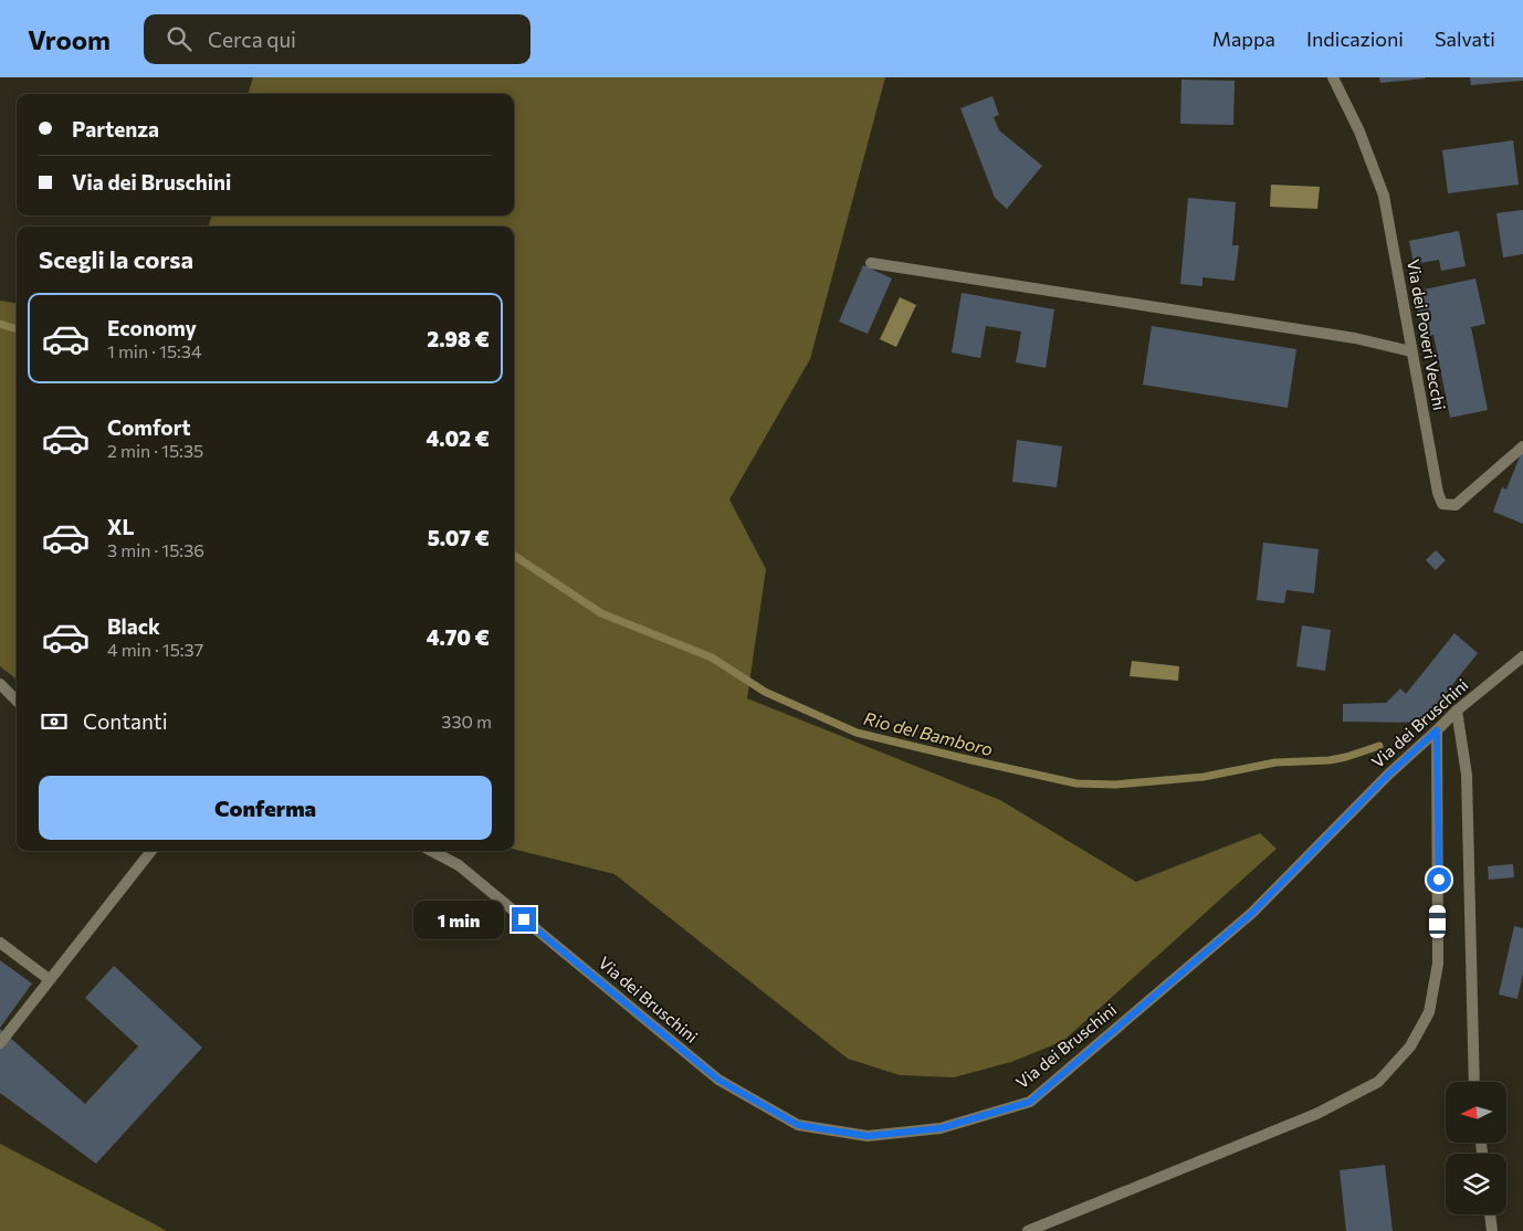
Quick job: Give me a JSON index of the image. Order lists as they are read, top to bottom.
{
  "streets": {
    "street": ["Via dei Poveri Vecchi", "Via dei Bruschini"]
  },
  "water": ["Rio del Bamboro"],
  "north": "left",
  "page": {
    "header": "Vroom",
    "search": "Cerca qui",
    "nav": ["Mappa", "Indicazioni", "Salvati"],
    "banner": ["Partenza", "Via dei Bruschini"],
    "heading": "Scegli la corsa",
    "list": [
      {
        "name": "Economy",
        "note": "1 min · 15:34",
        "value": "2.98 €"
      },
      {
        "name": "Comfort",
        "note": "2 min · 15:35",
        "value": "4.02 €"
      },
      {
        "name": "XL",
        "note": "3 min · 15:36",
        "value": "5.07 €"
      },
      {
        "name": "Black",
        "note": "4 min · 15:37",
        "value": "4.70 €"
      }
    ],
    "pay": ["Contanti", "330 m"],
    "buttons": "Conferma",
    "bubble": "1 min"
  }
}
